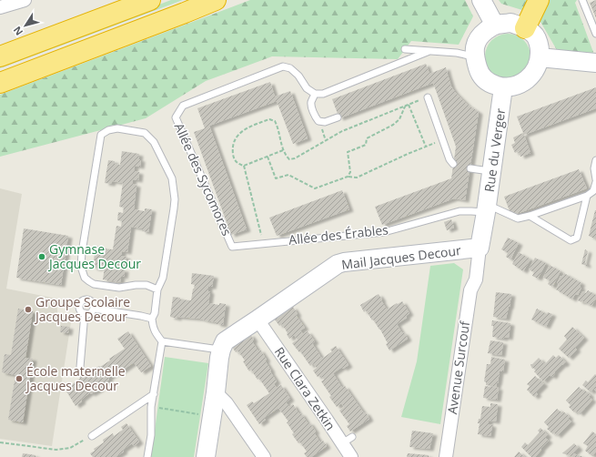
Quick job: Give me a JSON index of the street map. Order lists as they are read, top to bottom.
{
  "streets": {
    "street": [
      "Rue du Verger",
      "Mail Jacques Decour",
      "Avenue Surcouf",
      "Rue Clara Zetkin"
    ],
    "lane": ["Allée des Sycomores", "Allée des Érables"]
  },
  "crossings": [
    ["Rue du Verger", "Allée des Érables"],
    ["Rue du Verger", "Avenue Surcouf"],
    ["Allée des Sycomores", "Allée des Érables"],
    ["Allée des Érables", "Avenue Surcouf"],
    ["Mail Jacques Decour", "Avenue Surcouf"],
    ["Mail Jacques Decour", "Rue Clara Zetkin"]
  ],
  "places": ["Gymnase Jacques Decour", "Groupe Scolaire Jacques Decour", "École maternelle Jacques Decour"],
  "north": "bottom left"
}
